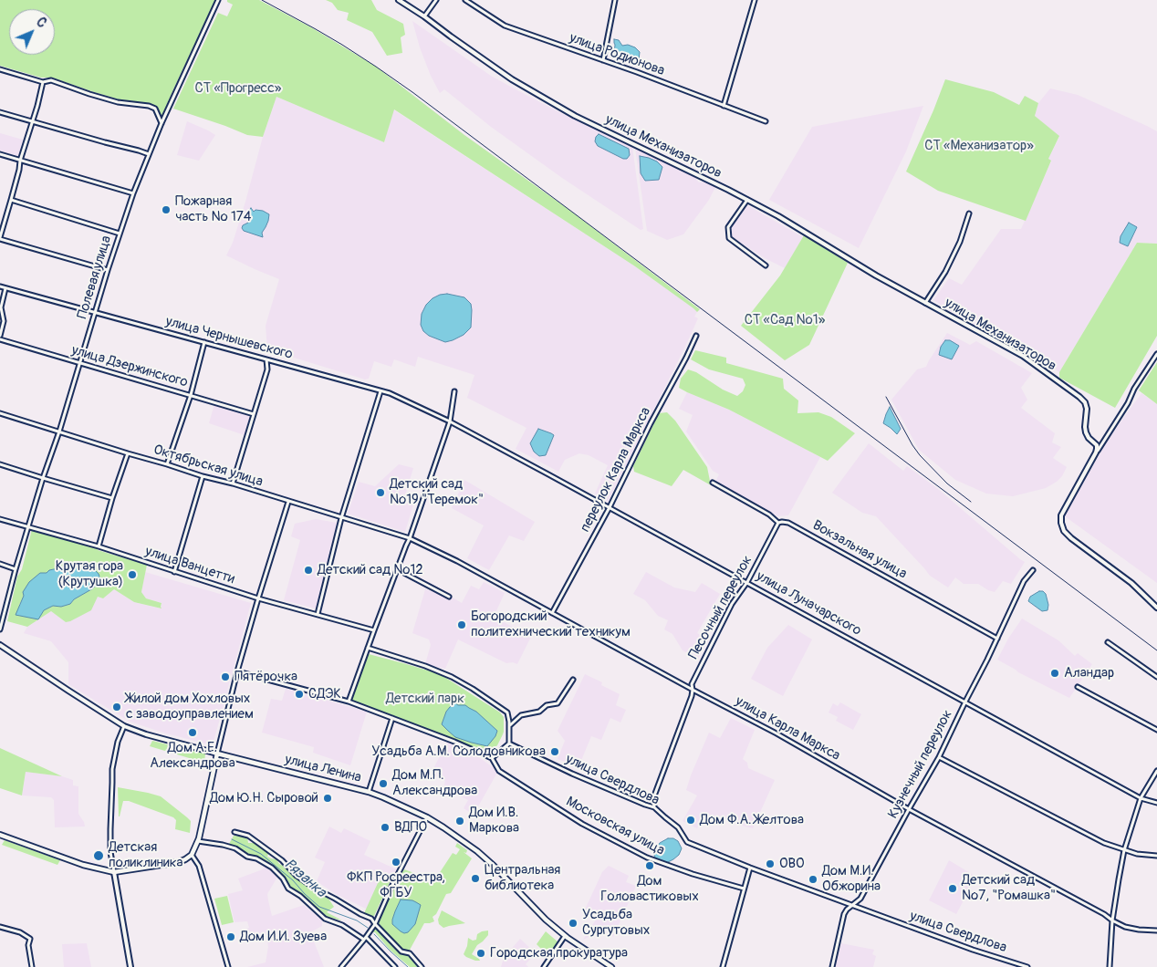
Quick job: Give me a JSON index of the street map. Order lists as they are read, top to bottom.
{
  "streets": {
    "main road": ["улица Ленина"],
    "street": [
      "улица Родионова",
      "улица Механизаторов",
      "Полевая улица",
      "улица Чернышевского",
      "улица Дзержинского",
      "Октябрьская улица",
      "переулок Карла Маркса",
      "Вокзальная улица",
      "улица Ванцетти",
      "улица Луначарского",
      "Песочный переулок",
      "улица Карла Маркса",
      "Кузнечный переулок",
      "улица Свердлова",
      "Московская улица"
    ]
  },
  "crossings": [
    ["Полевая улица", "улица Чернышевского"],
    ["Полевая улица", "улица Дзержинского"],
    ["Полевая улица", "Октябрьская улица"],
    ["Полевая улица", "улица Ванцетти"],
    ["улица Чернышевского", "улица Дзержинского"],
    ["улица Чернышевского", "улица Луначарского"],
    ["Октябрьская улица", "улица Карла Маркса"],
    ["переулок Карла Маркса", "улица Луначарского"],
    ["переулок Карла Маркса", "улица Карла Маркса"],
    ["Вокзальная улица", "Песочный переулок"],
    ["Вокзальная улица", "Кузнечный переулок"],
    ["улица Луначарского", "Песочный переулок"],
    ["улица Луначарского", "Кузнечный переулок"],
    ["Песочный переулок", "улица Карла Маркса"],
    ["Песочный переулок", "улица Свердлова"],
    ["улица Карла Маркса", "Кузнечный переулок"],
    ["Кузнечный переулок", "улица Свердлова"]
  ],
  "water": ["Рязанка"],
  "parks": [
    "СТ «Прогресс»",
    "СТ «Механизатор»",
    "СТ «Сад №1»",
    "Детский парк"
  ],
  "places": [
    "Пожарная часть № 174",
    "Детский сад №19 \"Теремок\"",
    "Детский сад №12",
    "Крутая гора (Крутушка)",
    "Богородский политехнический техникум",
    "Аландар",
    "Пятёрочка",
    "СДЭК",
    "Жилой дом Хохловых с заводоуправлением",
    "Дом А.Е. Александрова",
    "Усадьба А.М. Солодовникова",
    "Дом М.П. Александрова",
    "Дом Ю.Н. Сыровой",
    "Дом Ф.А. Желтова",
    "Дом И.В. Маркова",
    "ВДПО",
    "Детская поликлиника",
    "ФКП Росреестра, ФГБУ",
    "ОВО",
    "Дом Головастиковых",
    "Центральная библиотека",
    "Дом М.И. Обжорина",
    "Детский сад №7, \"Ромашка\"",
    "Усадьба Сургутовых",
    "Дом И.И. Зуева",
    "Городская прокуратура"
  ],
  "north": "top right"
}
